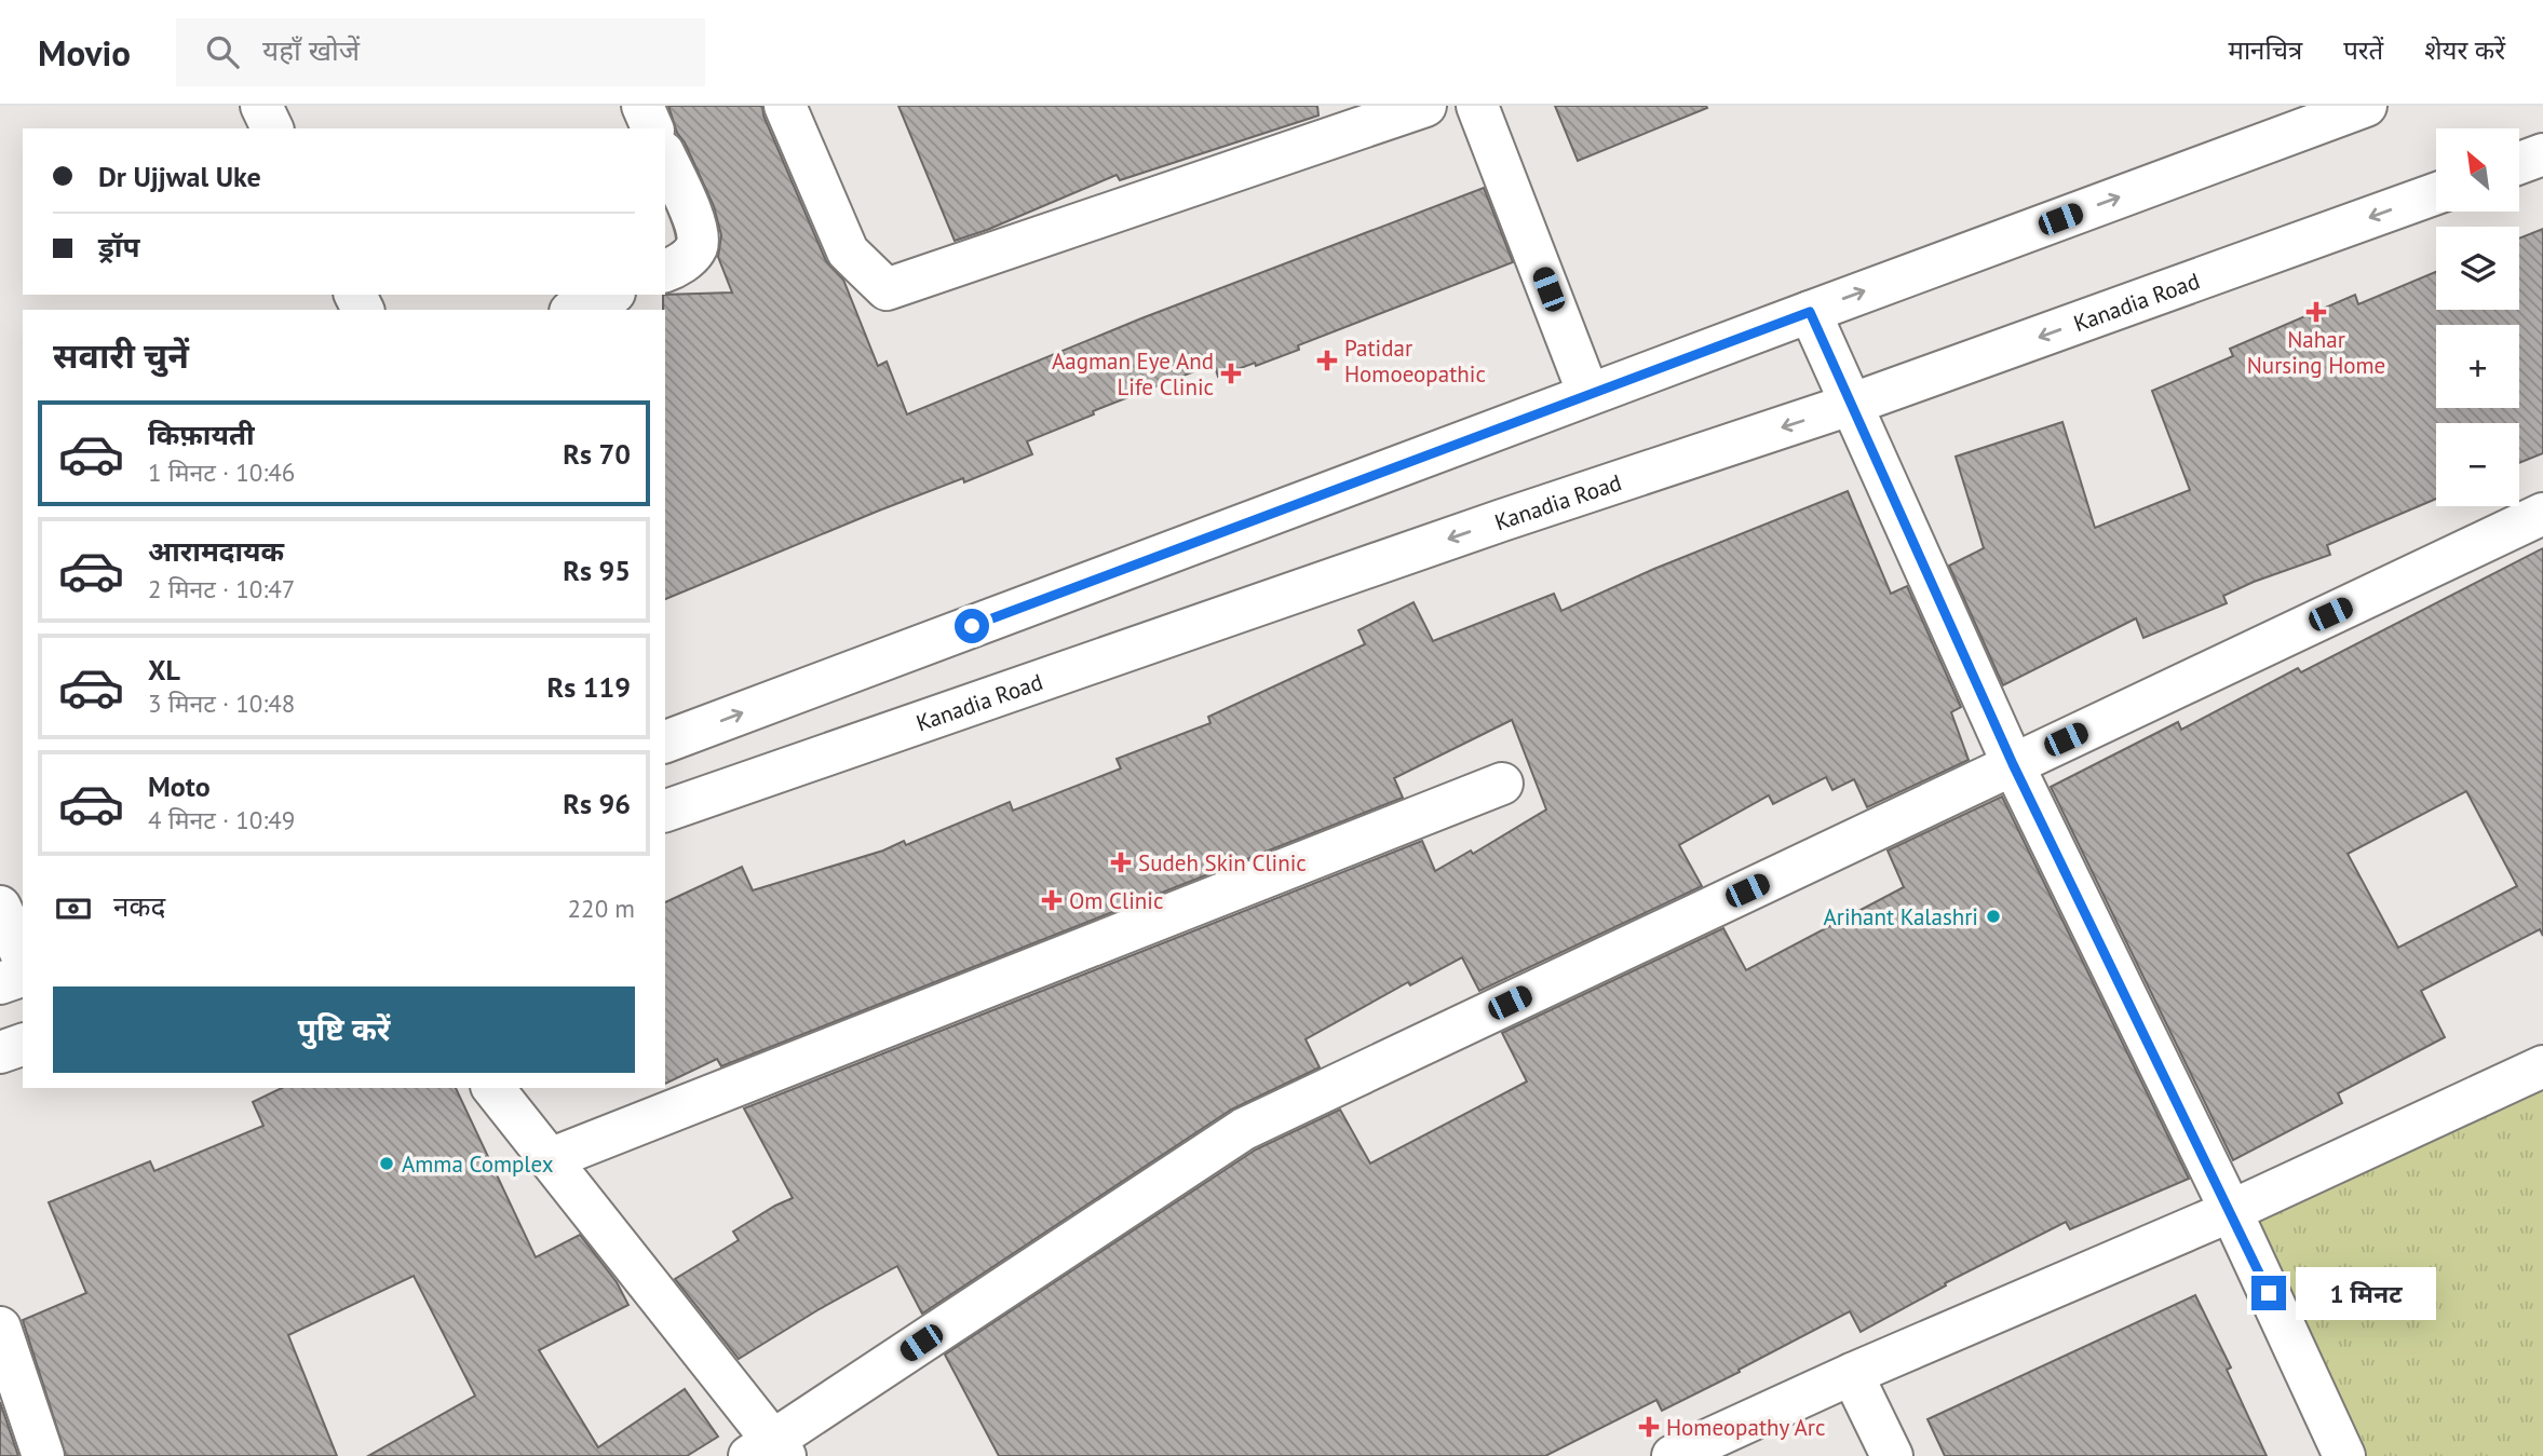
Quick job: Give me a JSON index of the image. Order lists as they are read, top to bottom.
{
  "streets": {
    "street": ["Kanadia Road"]
  },
  "places": {
    "health": [
      "Nahar Nursing Home",
      "Patidar Homoeopathic",
      "Aagman Eye And Life Clinic",
      "Sudeh Skin Clinic",
      "Om Clinic",
      "Homeopathy Arc"
    ],
    "other": ["Arihant Kalashri", "Amma Complex"]
  },
  "north": "top left",
  "page": {
    "header": "Movio",
    "search": "यहाँ खोजें",
    "nav": ["मानचित्र", "परतें", "शेयर करें"],
    "map_buttons": ["+", "−"],
    "banner": ["Dr Ujjwal Uke", "ड्रॉप"],
    "heading": "सवारी चुनें",
    "list": [
      {
        "name": "किफ़ायती",
        "note": "1 मिनट · 10:46",
        "value": "Rs 70"
      },
      {
        "name": "आरामदायक",
        "note": "2 मिनट · 10:47",
        "value": "Rs 95"
      },
      {
        "name": "XL",
        "note": "3 मिनट · 10:48",
        "value": "Rs 119"
      },
      {
        "name": "Moto",
        "note": "4 मिनट · 10:49",
        "value": "Rs 96"
      }
    ],
    "pay": ["नकद", "220 m"],
    "buttons": "पुष्टि करें",
    "bubble": "1 मिनट"
  }
}
